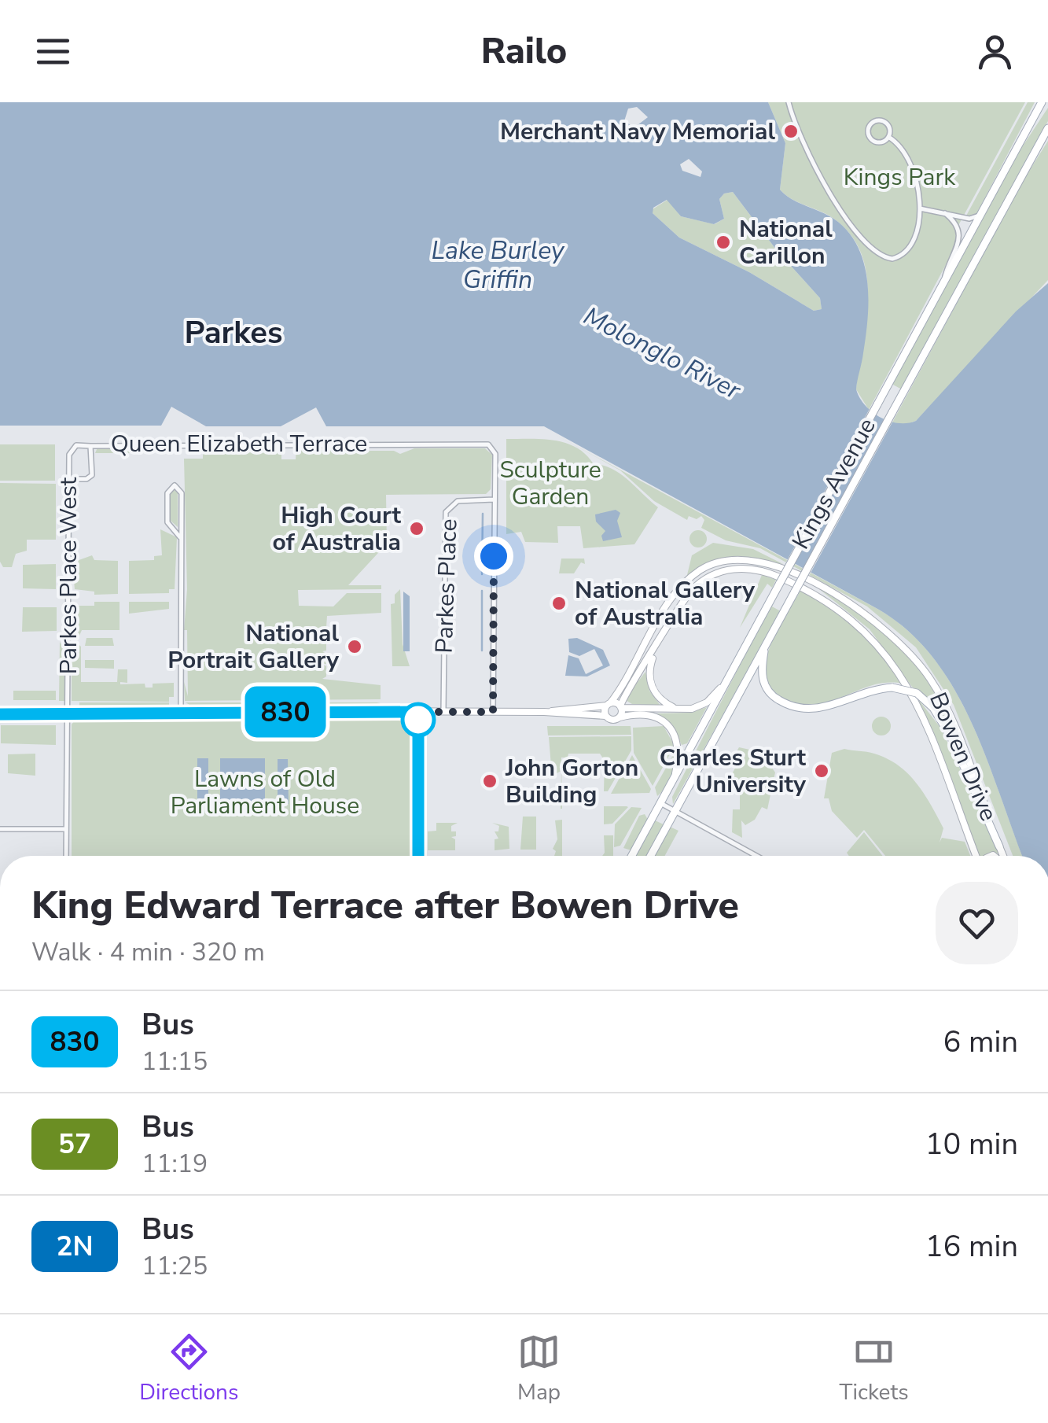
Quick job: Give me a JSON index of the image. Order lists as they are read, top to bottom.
{
  "streets": {
    "main road": ["Kings Avenue", "Bowen Drive"],
    "street": ["Queen Elizabeth Terrace", "Parkes Place West", "Parkes Place"]
  },
  "crossings": [
    ["Queen Elizabeth Terrace", "Parkes Place West"],
    ["Queen Elizabeth Terrace", "Parkes Place"]
  ],
  "districts": ["Parkes"],
  "water": ["Lake Burley Griffin", "Molonglo River"],
  "parks": ["Kings Park", "Sculpture Garden", "Lawns of Old Parliament House"],
  "places": [
    "Merchant Navy Memorial",
    "National Carillon",
    "High Court of Australia",
    "National Gallery of Australia",
    "National Portrait Gallery",
    "Charles Sturt University",
    "John Gorton Building"
  ],
  "lines": ["bus line 830"],
  "page": {
    "header": "Railo",
    "on_map": "830",
    "heading": ["King Edward Terrace after Bowen Drive", "Walk · 4 min · 320 m"],
    "list": [
      {
        "mark": "830",
        "name": "Bus",
        "note": "11:15",
        "value": "6 min"
      },
      {
        "mark": "57",
        "name": "Bus",
        "note": "11:19",
        "value": "10 min"
      },
      {
        "mark": "2N",
        "name": "Bus",
        "note": "11:25",
        "value": "16 min"
      }
    ],
    "tabs": ["Directions", "Map", "Tickets"]
  }
}
